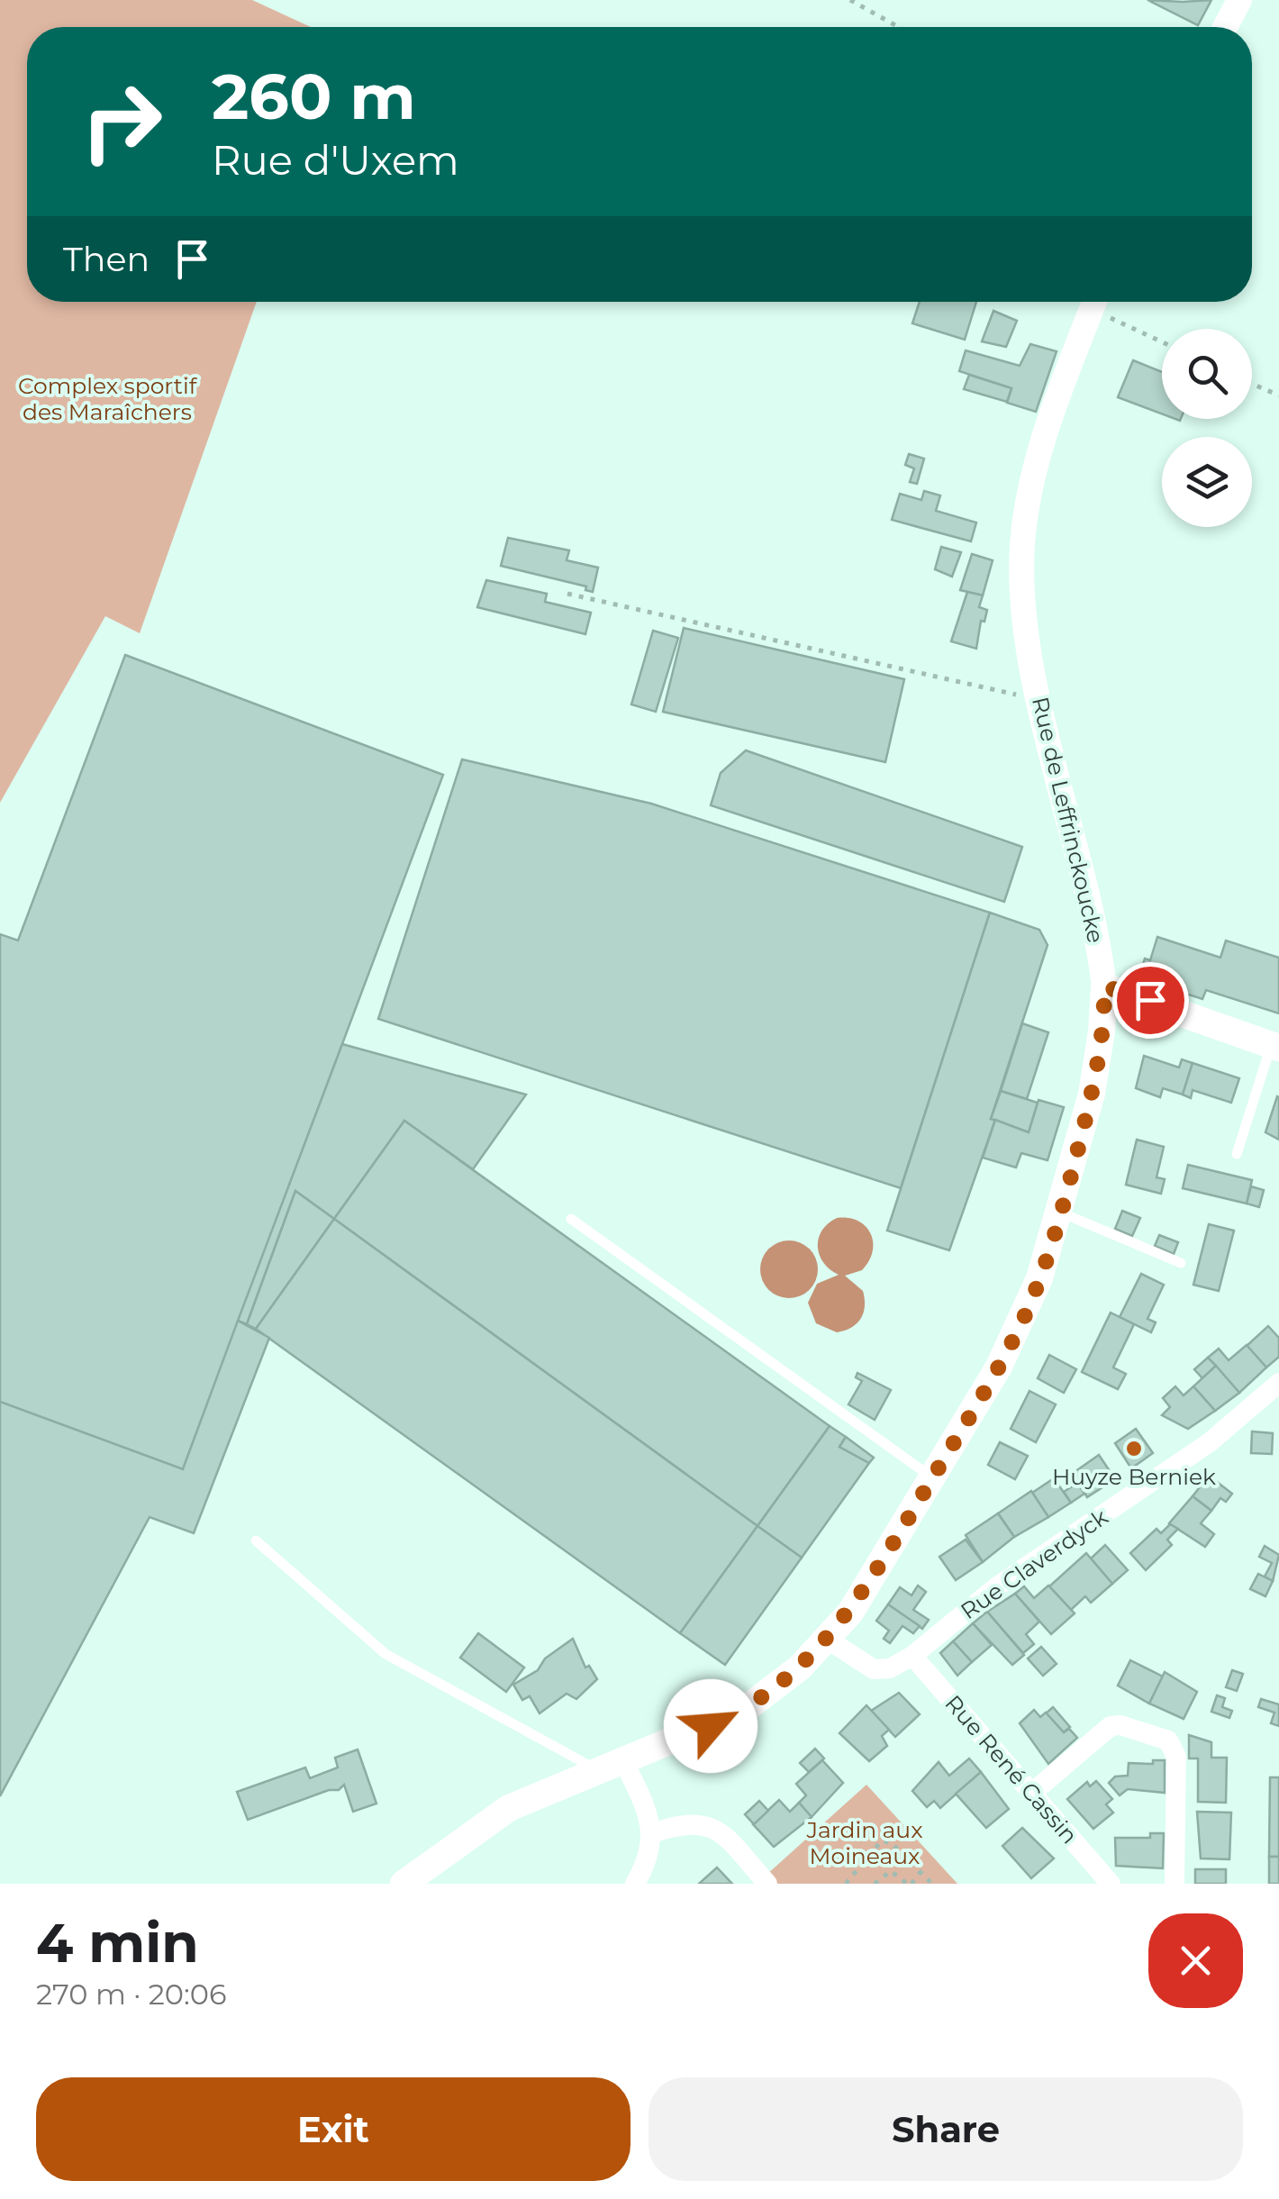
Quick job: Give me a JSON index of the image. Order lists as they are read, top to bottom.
{
  "streets": {
    "main road": ["Rue de Leffrinckoucke"],
    "street": ["Rue Claverdyck", "Rue René Cassin"]
  },
  "crossings": [
    ["Rue de Leffrinckoucke", "Rue Claverdyck"],
    ["Rue Claverdyck", "Rue René Cassin"]
  ],
  "parks": ["Complex sportif des Maraîchers", "Jardin aux Moineaux"],
  "places": ["Huyze Berniek"],
  "page": {
    "turn": ["260 m", "Rue d'Uxem"],
    "then": "Then",
    "heading": ["4 min", "270 m · 20:06"],
    "buttons": ["Exit", "Share"]
  }
}
